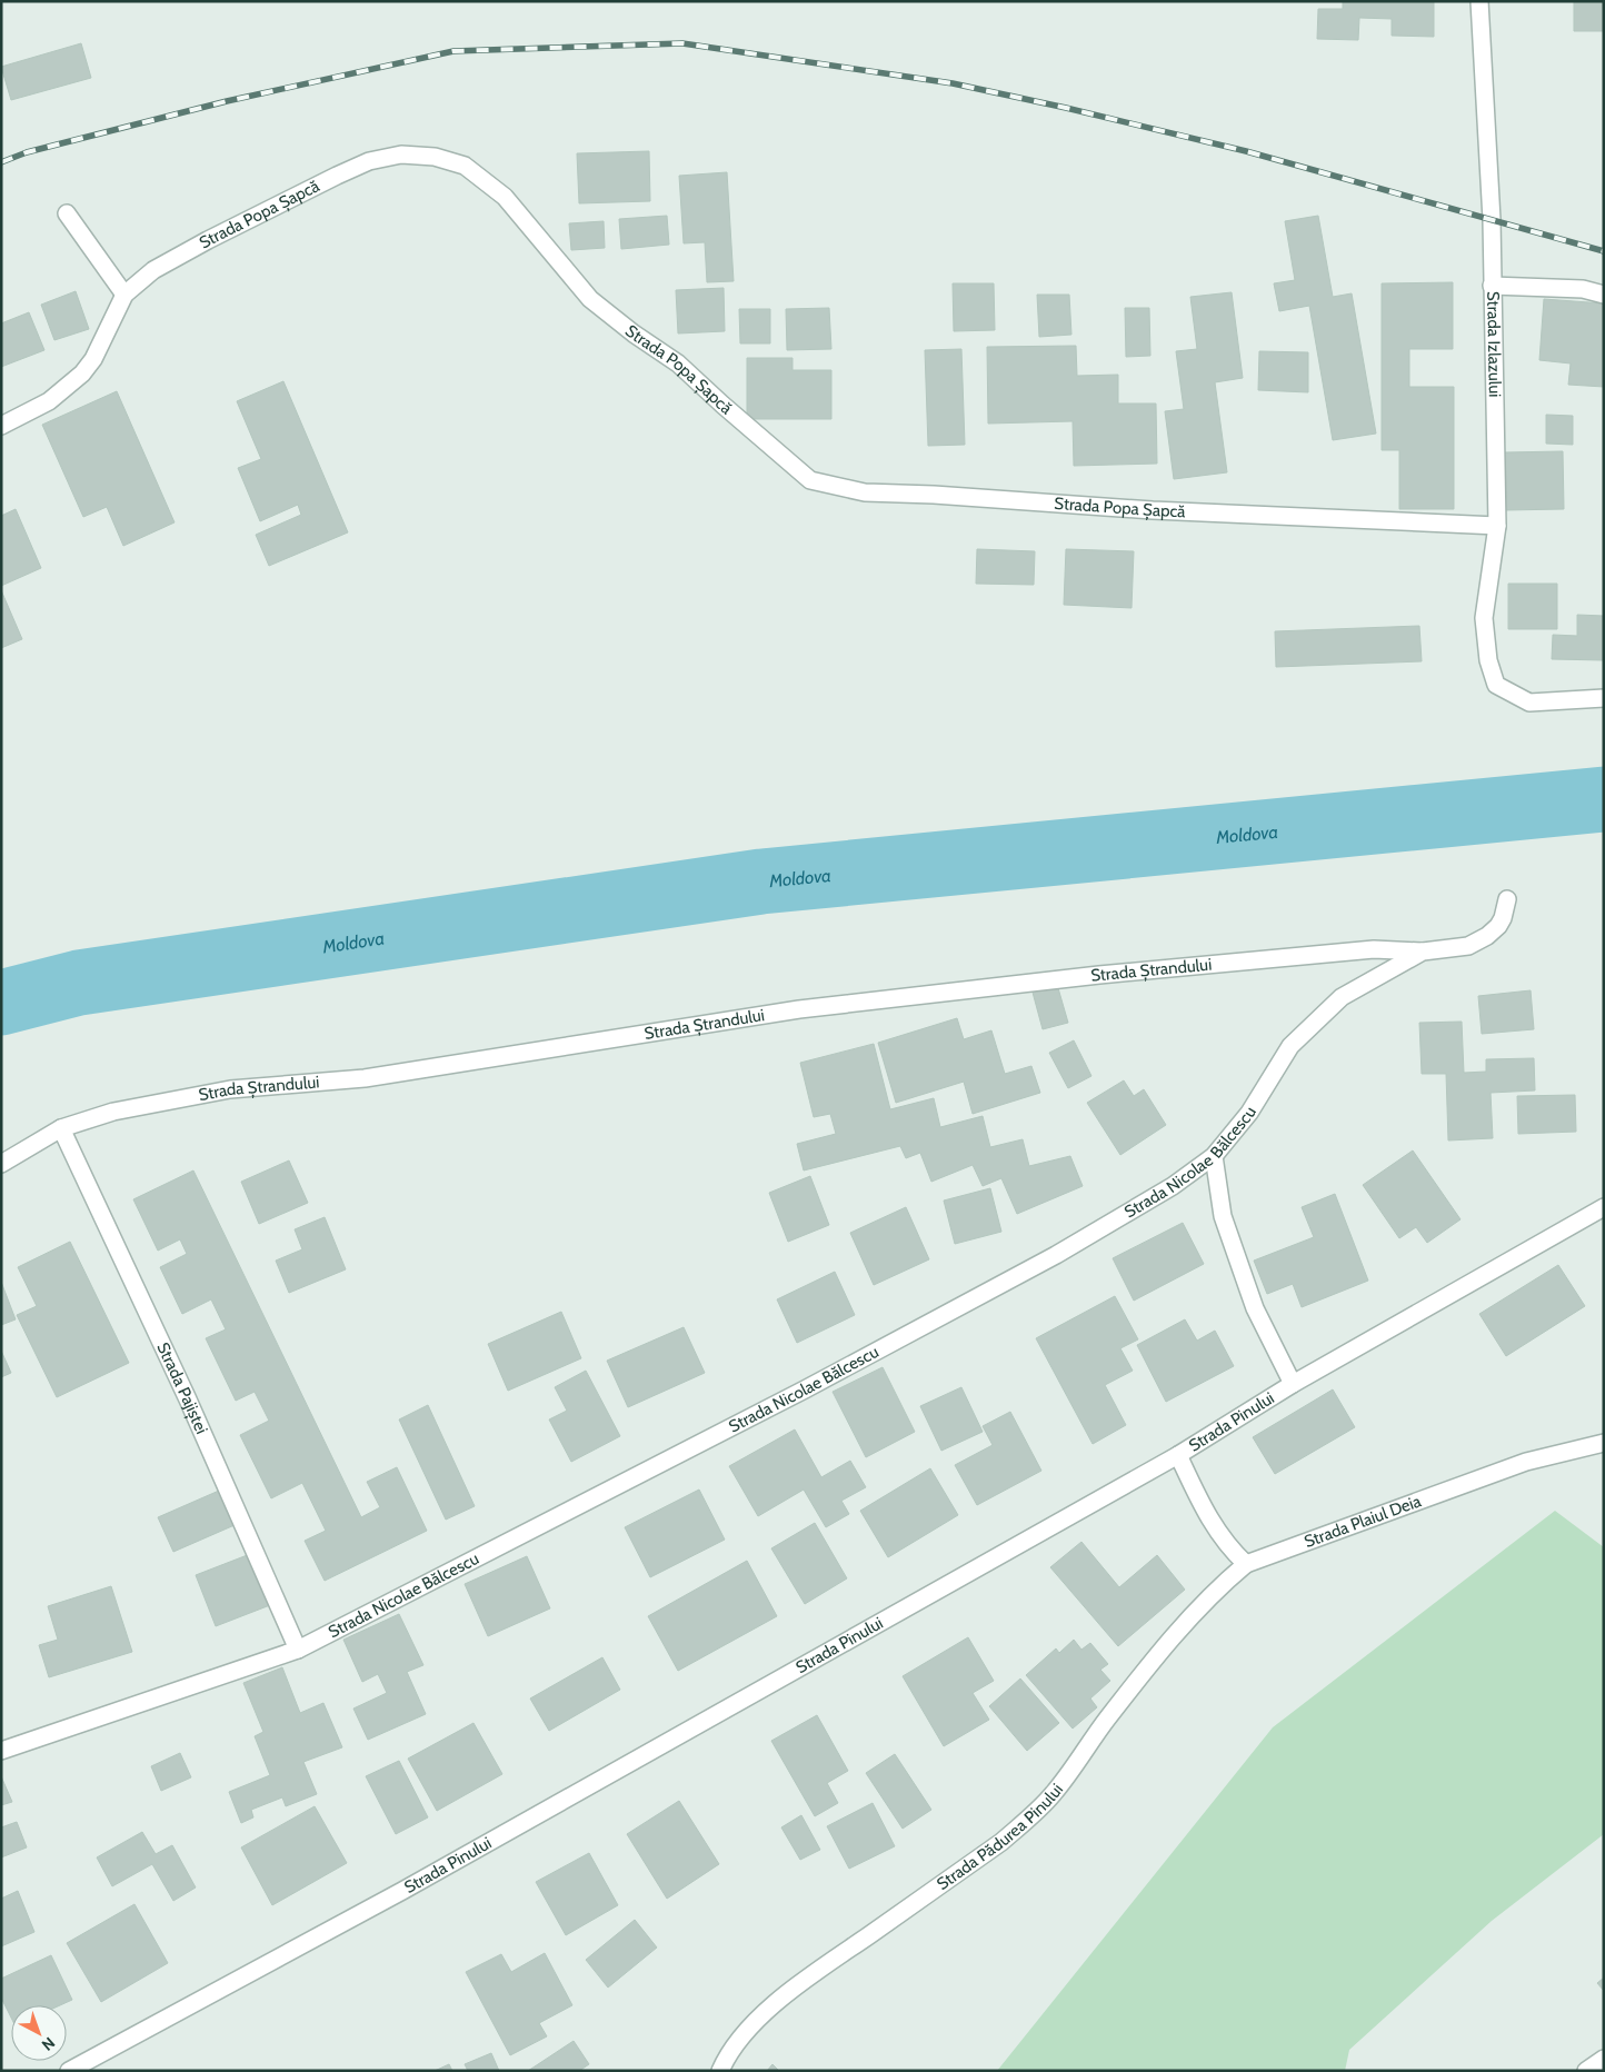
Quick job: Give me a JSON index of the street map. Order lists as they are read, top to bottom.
{
  "streets": {
    "street": [
      "Strada Popa Șapcă",
      "Strada Izlazului",
      "Strada Ștrandului",
      "Strada Nicolae Bălcescu",
      "Strada Pajiștei",
      "Strada Pinului",
      "Strada Plaiul Deia",
      "Strada Pădurea Pinului"
    ]
  },
  "crossings": [
    ["Strada Popa Șapcă", "Strada Izlazului"],
    ["Strada Ștrandului", "Strada Nicolae Bălcescu"],
    ["Strada Ștrandului", "Strada Pajiștei"],
    ["Strada Nicolae Bălcescu", "Strada Pajiștei"],
    ["Strada Plaiul Deia", "Strada Pădurea Pinului"]
  ],
  "water": ["Moldova"],
  "north": "bottom right"
}
